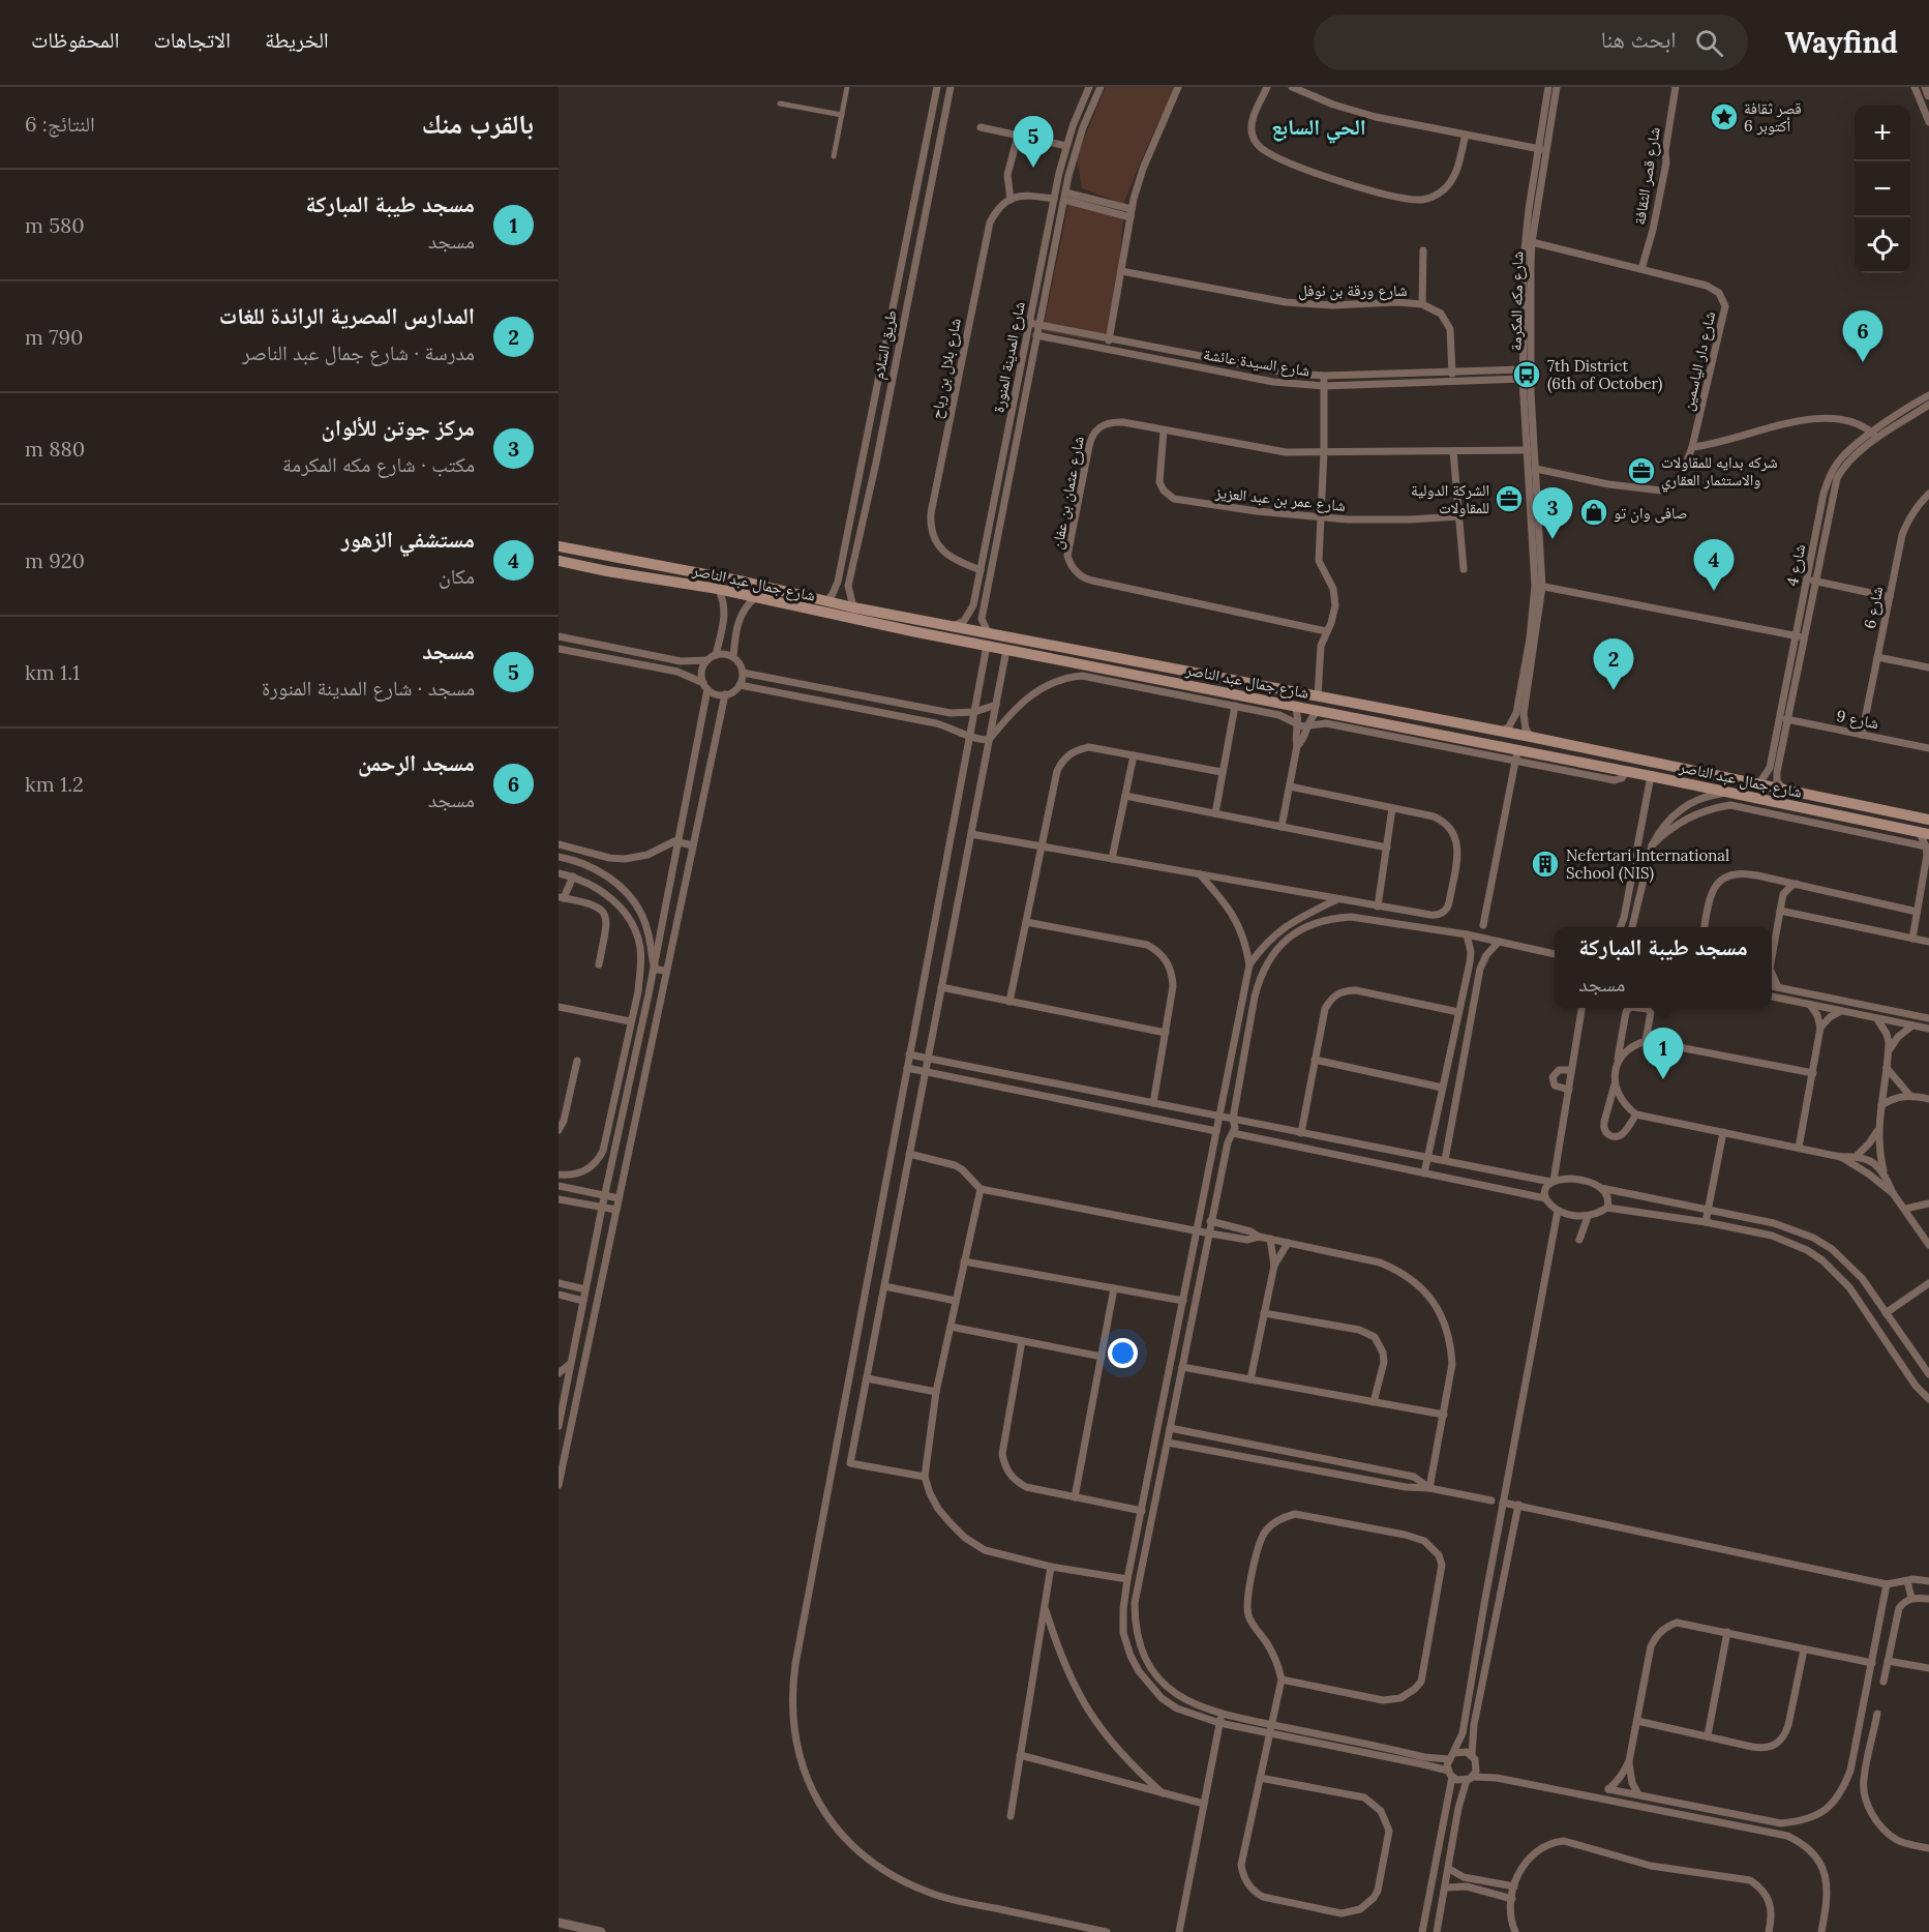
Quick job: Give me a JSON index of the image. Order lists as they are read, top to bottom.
{
  "streets": {
    "main road": ["شارع جمال عبد الناصر"],
    "street": [
      "شارع قصر الثقافة",
      "شارع ورقة بن نوفل",
      "شارع مكه المكرمة",
      "طريق السلام",
      "شارع المدينة المنورة",
      "شارع دار الياسمين",
      "شارع السيدة عائشة",
      "شارع بلال بن رباح",
      "شارع عثمان بن عفان",
      "شارع عمر بن عبد العزيز",
      "شارع 4",
      "شارع 6",
      "شارع 9"
    ]
  },
  "crossings": [
    ["شارع قصر الثقافة", "شارع دار الياسمين"],
    ["شارع ورقة بن نوفل", "شارع السيدة عائشة"],
    ["شارع مكه المكرمة", "شارع دار الياسمين"],
    ["شارع مكه المكرمة", "شارع السيدة عائشة"],
    ["شارع مكه المكرمة", "شارع عثمان بن عفان"],
    ["شارع مكه المكرمة", "شارع جمال عبد الناصر"],
    ["طريق السلام", "شارع جمال عبد الناصر"],
    ["شارع المدينة المنورة", "شارع السيدة عائشة"],
    ["شارع المدينة المنورة", "شارع بلال بن رباح"],
    ["شارع المدينة المنورة", "شارع جمال عبد الناصر"],
    ["شارع عثمان بن عفان", "شارع عمر بن عبد العزيز"],
    ["شارع 4", "شارع جمال عبد الناصر"],
    ["شارع 4", "شارع 9"],
    ["شارع 6", "شارع 9"]
  ],
  "districts": ["الحي السابع"],
  "places": {
    "place": ["قصر ثقافة 6 أكتوبر"],
    "bus stop": ["7th District (6th of October)"],
    "office": ["شركه بدايه للمقاولات والاستثمار العقاري", "الشركة الدولية للمقاولات"],
    "shop": ["صافى وان تو"],
    "building": ["Nefertari International School (NIS)"]
  },
  "page": {
    "header": "Wayfind",
    "search": "ابحث هنا",
    "nav": ["الخريطة", "الاتجاهات", "المحفوظات"],
    "heading": ["بالقرب منك", "النتائج: 6"],
    "map_buttons": ["+", "−"],
    "pins": [
      "5",
      "6",
      "3",
      "4",
      "2",
      "1"
    ],
    "list": [
      {
        "mark": "1",
        "name": "مسجد طيبة المباركة",
        "note": "مسجد",
        "value": "580 m"
      },
      {
        "mark": "2",
        "name": "المدارس المصرية الرائدة للغات",
        "note": "مدرسة · شارع جمال عبد الناصر",
        "value": "790 m"
      },
      {
        "mark": "3",
        "name": "مركز جوتن للألوان",
        "note": "مكتب · شارع مكه المكرمة",
        "value": "880 m"
      },
      {
        "mark": "4",
        "name": "مستشفي الزهور",
        "note": "مكان",
        "value": "920 m"
      },
      {
        "mark": "5",
        "name": "مسجد",
        "note": "مسجد · شارع المدينة المنورة",
        "value": "1.1 km"
      },
      {
        "mark": "6",
        "name": "مسجد الرحمن",
        "note": "مسجد",
        "value": "1.2 km"
      }
    ],
    "popup": ["مسجد طيبة المباركة", "مسجد"]
  }
}
